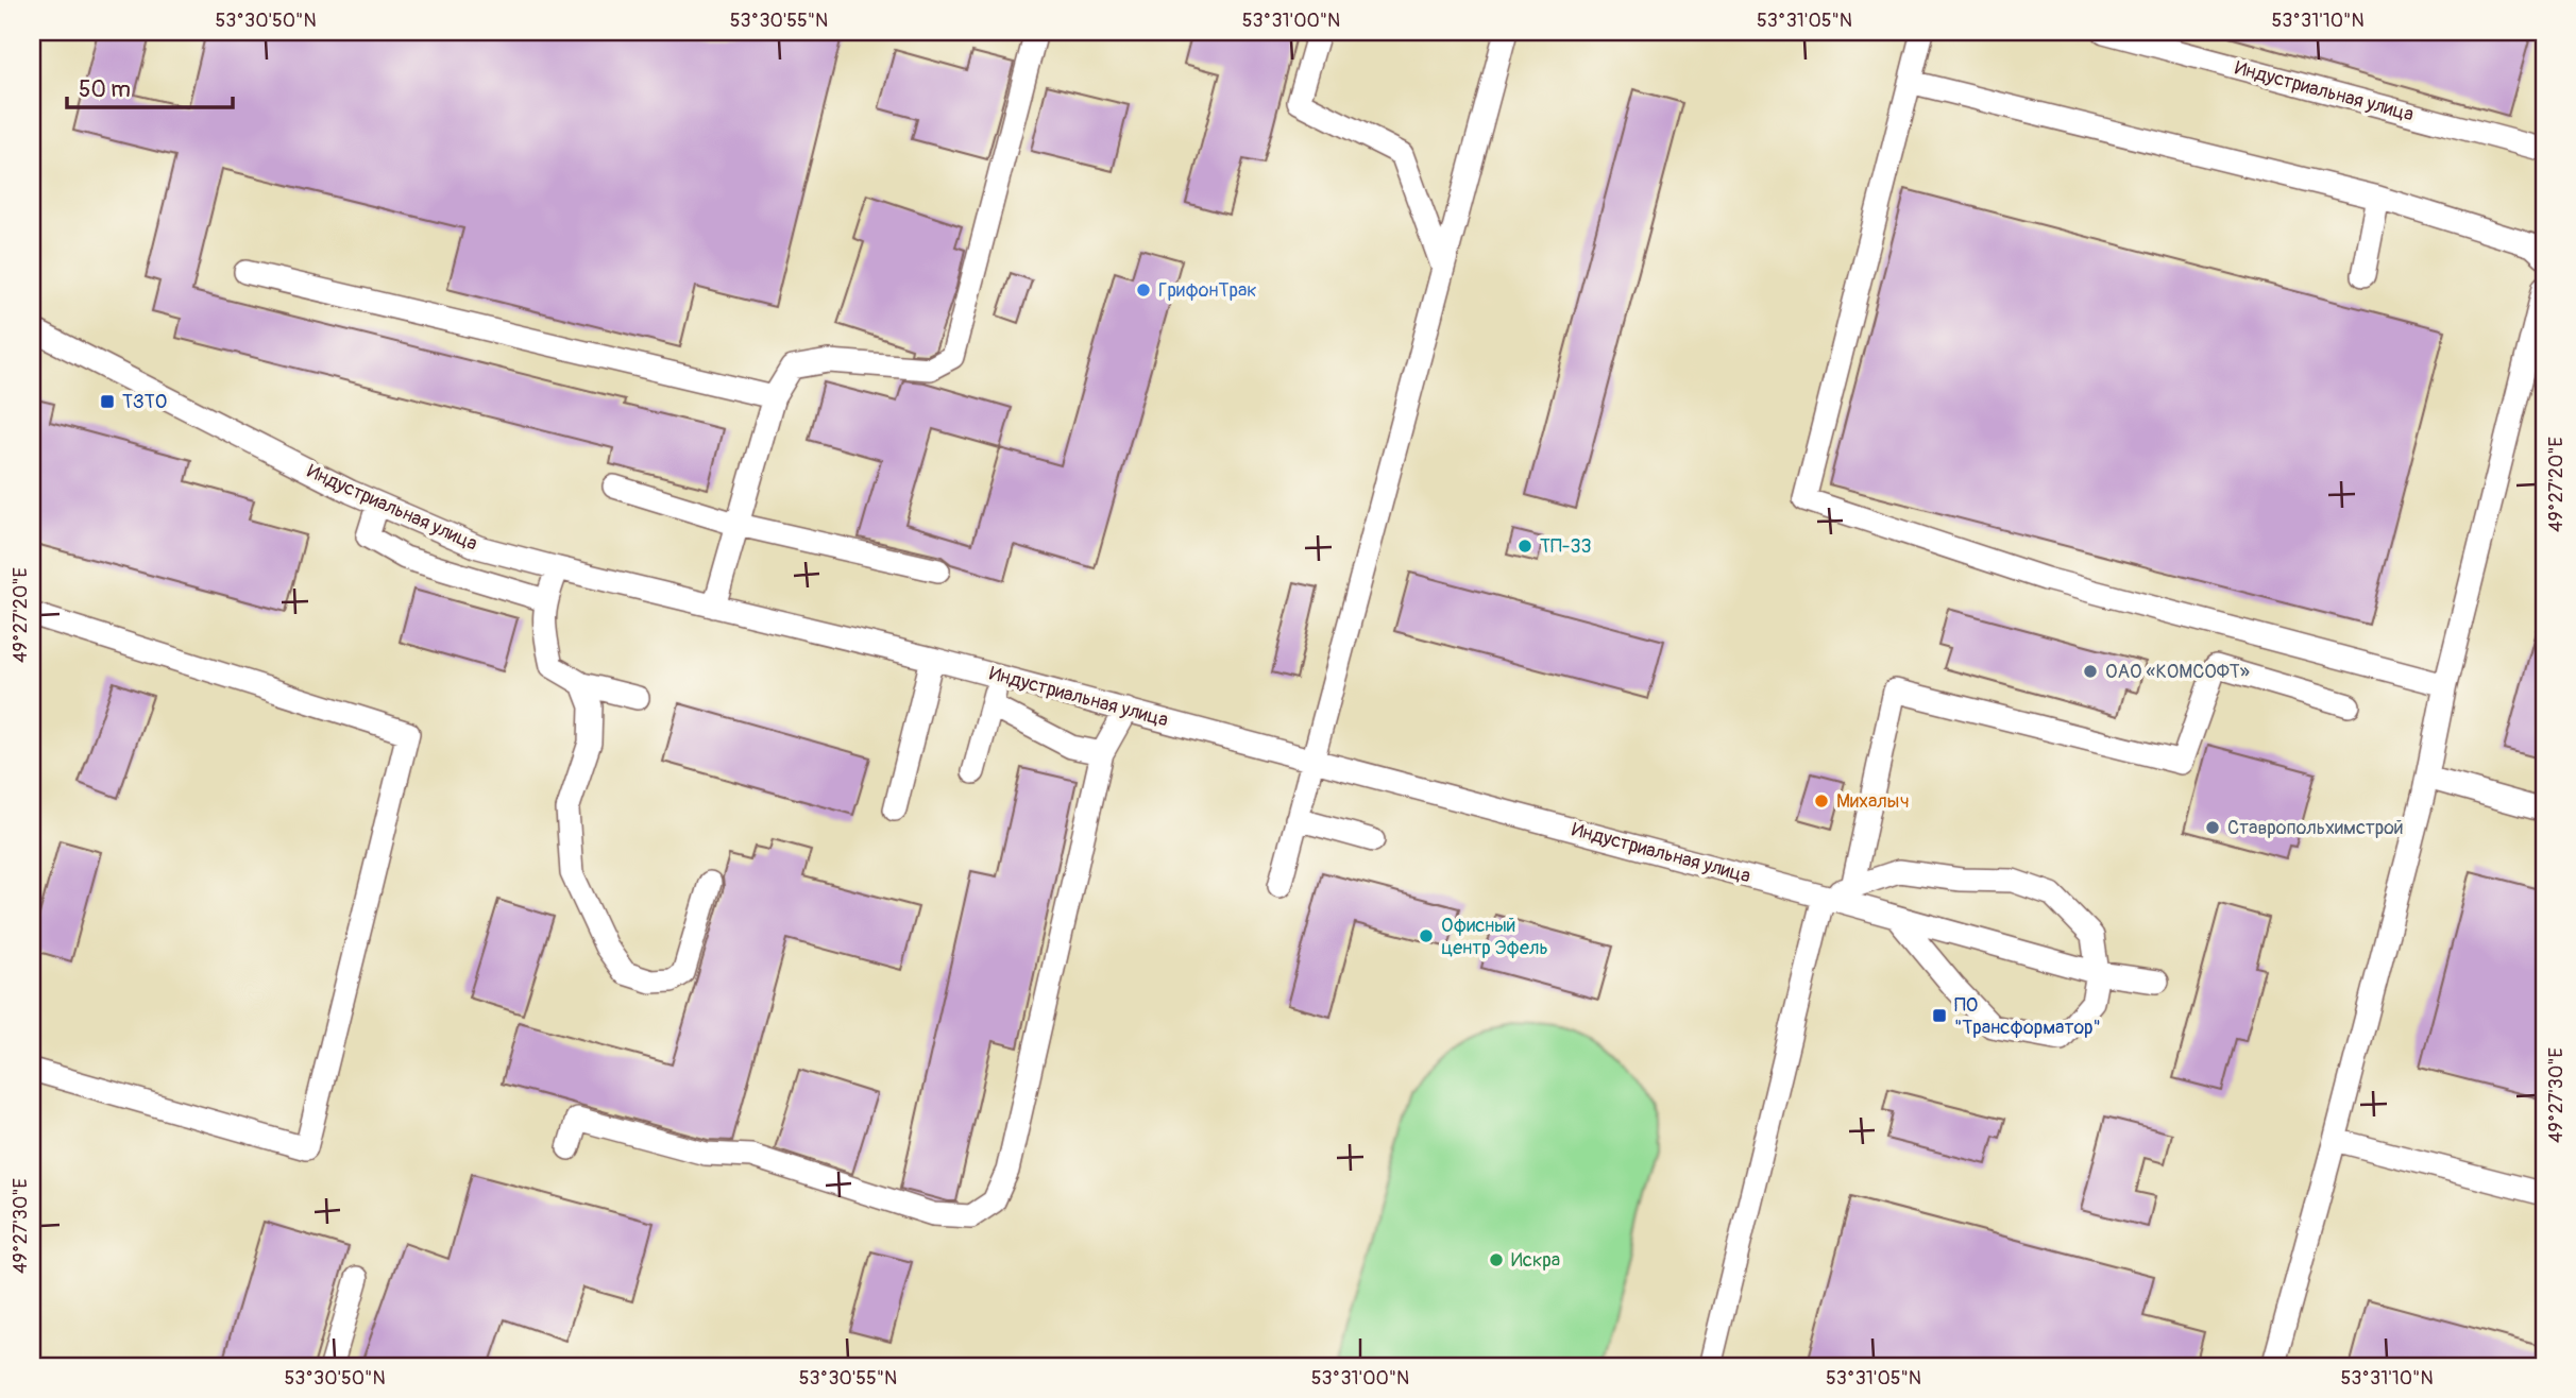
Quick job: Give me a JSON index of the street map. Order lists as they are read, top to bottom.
{
  "streets": {
    "street": ["Индустриальная улица"]
  },
  "places": {
    "other": [
      "ГрифонТрак",
      "ТП-33",
      "ОАО «КОМСОФТ»",
      "Михалыч",
      "Ставропольхимстрой",
      "Офисный центр Эфель",
      "Искра"
    ],
    "transit": ["ТЗТО", "ПО \"Трансформатор\""]
  },
  "scale_bar": "50 m",
  "coordinates": [
    "53°30'50\"N",
    "53°30'55\"N",
    "53°31'00\"N",
    "53°31'05\"N",
    "53°31'10\"N",
    "49°27'20\"E",
    "49°27'30\"E"
  ]
}
